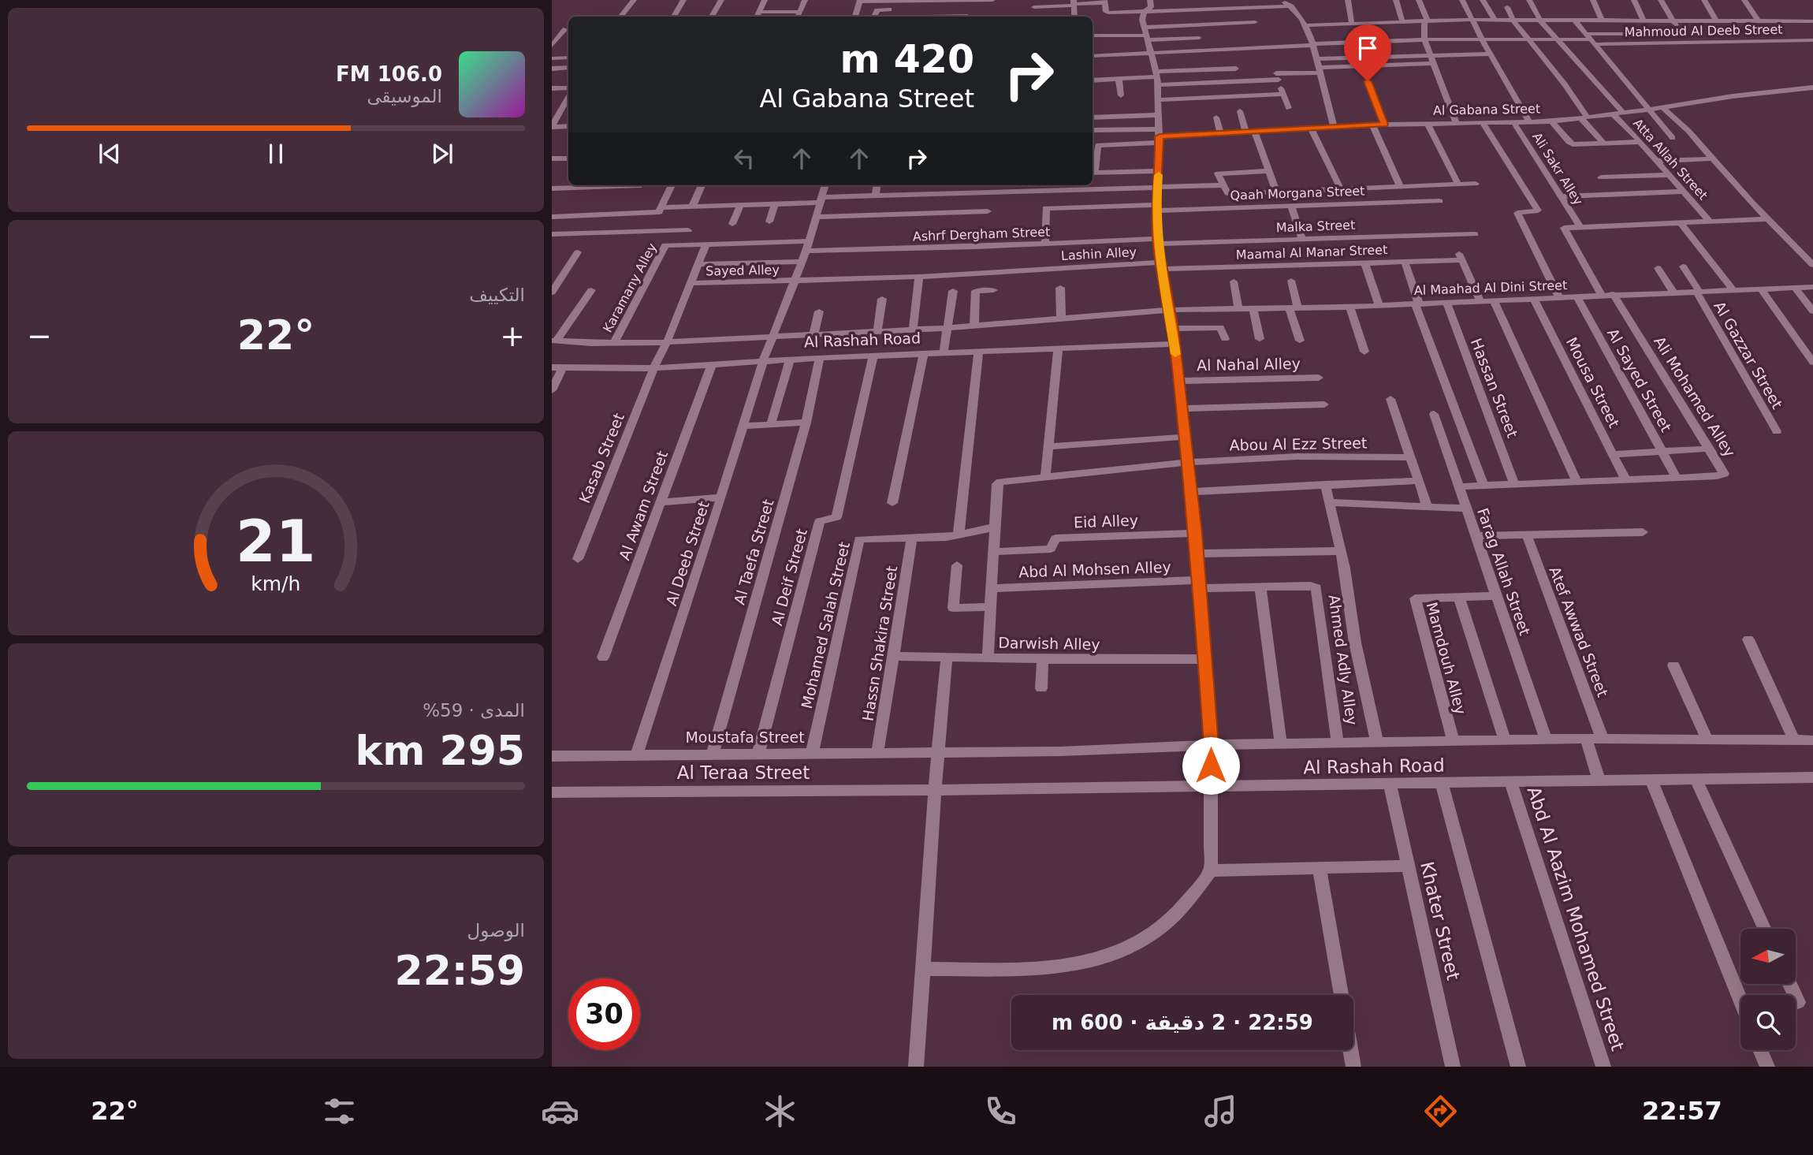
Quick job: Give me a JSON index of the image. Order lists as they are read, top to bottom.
{
  "streets": {
    "street": [
      "Mahmoud Al Deeb Street",
      "Al Gabana Street",
      "Atta Allah Street",
      "Ali Sakr Alley",
      "Qaah Morgana Street",
      "Malka Street",
      "Ashrf Dergham Street",
      "Maamal Al Manar Street",
      "Lashin Alley",
      "Sayed Alley",
      "Karamany Alley",
      "Al Maahad Al Dini Street",
      "Al Rashah Road",
      "Al Gazzar Street",
      "Al Nahal Alley",
      "Al Sayed Street",
      "Mousa Street",
      "Hassan Street",
      "Ali Mohamed Alley",
      "Abou Al Ezz Street",
      "Kasab Street",
      "Al Awam Street",
      "Eid Alley",
      "Al Taefa Street",
      "Al Deeb Street",
      "Abd Al Mohsen Alley",
      "Farag Allah Street",
      "Al Deif Street",
      "Mohamed Salah Street",
      "Atef Awwad Street",
      "Hassn Shakira Street",
      "Darwish Alley",
      "Mamdouh Alley",
      "Ahmed Adly Alley",
      "Moustafa Street",
      "Al Teraa Street",
      "Abd Al Aazim Mohamed Street",
      "Khater Street"
    ]
  },
  "crossings": [
    ["Al Gabana Street", "Atta Allah Street"],
    ["Al Gabana Street", "Ali Sakr Alley"],
    ["Ali Sakr Alley", "Ali Mohamed Alley"],
    ["Qaah Morgana Street", "Ashrf Dergham Street"],
    ["Malka Street", "Ashrf Dergham Street"],
    ["Ashrf Dergham Street", "Al Deeb Street"],
    ["Maamal Al Manar Street", "Lashin Alley"],
    ["Maamal Al Manar Street", "Al Maahad Al Dini Street"],
    ["Lashin Alley", "Sayed Alley"],
    ["Sayed Alley", "Kasab Street"],
    ["Sayed Alley", "Al Deeb Street"],
    ["Karamany Alley", "Al Rashah Road"],
    ["Karamany Alley", "Kasab Street"],
    ["Al Maahad Al Dini Street", "Al Rashah Road"],
    ["Al Maahad Al Dini Street", "Al Gazzar Street"],
    ["Al Maahad Al Dini Street", "Al Sayed Street"],
    ["Al Maahad Al Dini Street", "Mousa Street"],
    ["Al Maahad Al Dini Street", "Hassan Street"],
    ["Al Maahad Al Dini Street", "Ali Mohamed Alley"],
    ["Al Rashah Road", "Kasab Street"],
    ["Al Rashah Road", "Al Awam Street"],
    ["Al Rashah Road", "Al Taefa Street"],
    ["Al Rashah Road", "Al Deeb Street"],
    ["Al Rashah Road", "Farag Allah Street"],
    ["Al Rashah Road", "Al Deif Street"],
    ["Al Rashah Road", "Atef Awwad Street"],
    ["Al Rashah Road", "Mamdouh Alley"],
    ["Al Rashah Road", "Ahmed Adly Alley"],
    ["Al Rashah Road", "Moustafa Street"],
    ["Al Rashah Road", "Al Teraa Street"],
    ["Al Rashah Road", "Abd Al Aazim Mohamed Street"],
    ["Al Rashah Road", "Khater Street"],
    ["Al Sayed Street", "Ali Mohamed Alley"],
    ["Mousa Street", "Ali Mohamed Alley"],
    ["Hassan Street", "Ali Mohamed Alley"],
    ["Ali Mohamed Alley", "Farag Allah Street"],
    ["Al Taefa Street", "Moustafa Street"],
    ["Al Deeb Street", "Moustafa Street"],
    ["Abd Al Mohsen Alley", "Ahmed Adly Alley"],
    ["Farag Allah Street", "Mamdouh Alley"],
    ["Al Deif Street", "Moustafa Street"],
    ["Mohamed Salah Street", "Hassn Shakira Street"],
    ["Mohamed Salah Street", "Moustafa Street"],
    ["Hassn Shakira Street", "Darwish Alley"],
    ["Hassn Shakira Street", "Moustafa Street"]
  ],
  "north": "left",
  "page": {
    "turn": ["420 m", "Al Gabana Street"],
    "song": ["106.0 FM", "الموسيقى"],
    "tile": [
      "التكييف",
      ["المدى · 59%", "295 km"],
      ["الوصول", "22:59"]
    ],
    "heat": ["−", "22°", "+"],
    "limit": "30",
    "trip": "22:59 · 2 دقيقة · 600 m",
    "tabs": ["22:57", "22°"],
    "gauge": ["21", "km/h"]
  }
}
